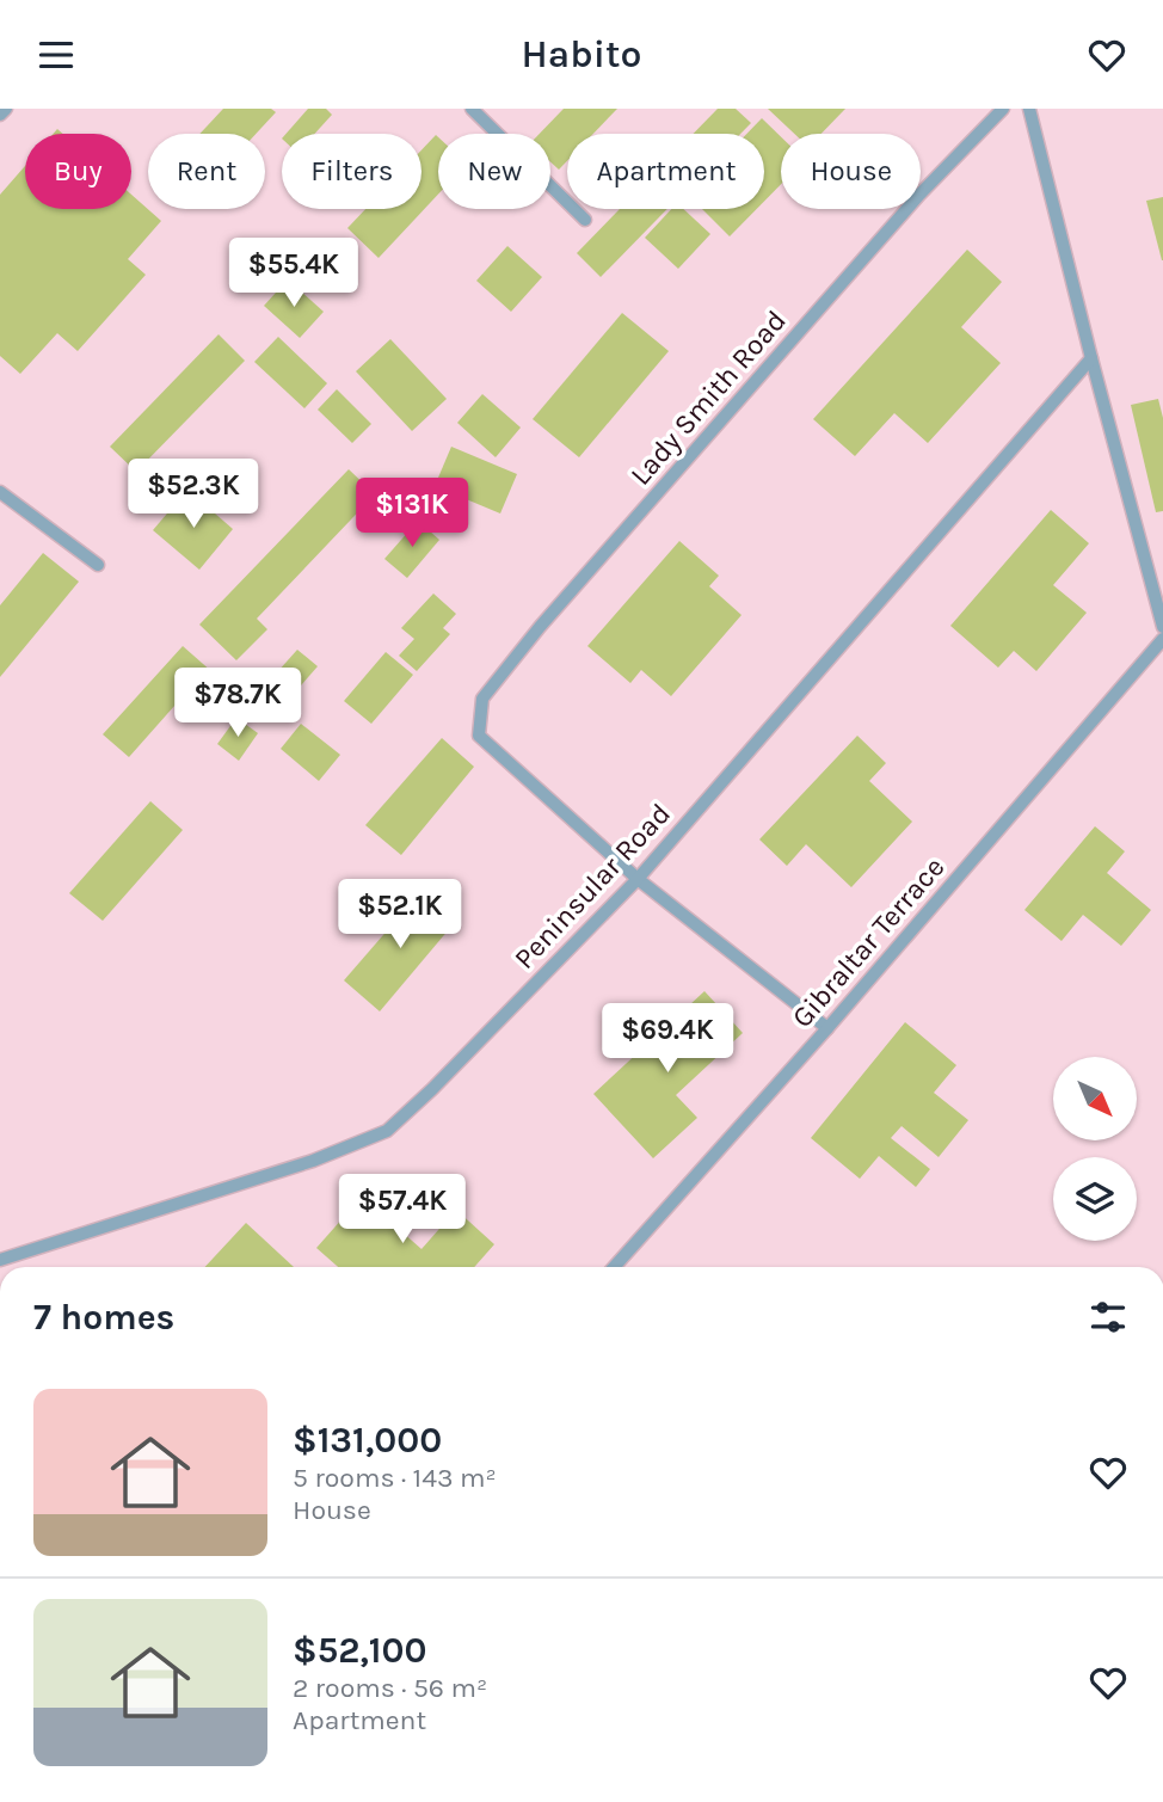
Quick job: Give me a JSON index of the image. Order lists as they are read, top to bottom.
{
  "streets": {
    "lane": ["Lady Smith Road", "Peninsular Road", "Gibraltar Terrace"]
  },
  "crossings": [
    ["Lady Smith Road", "Peninsular Road"]
  ],
  "north": "bottom right",
  "page": {
    "header": "Habito",
    "chip": [
      "Buy",
      "Rent",
      "Filters",
      "New",
      "Apartment",
      "House"
    ],
    "price": [
      "$55.4K",
      "$52.3K",
      "$131K",
      "$78.7K",
      "$52.1K",
      "$69.4K",
      "$57.4K"
    ],
    "heading": "7 homes",
    "list": [
      {
        "name": "$131,000",
        "note": "5 rooms · 143 m² · House"
      },
      {
        "name": "$52,100",
        "note": "2 rooms · 56 m² · Apartment"
      }
    ]
  }
}
